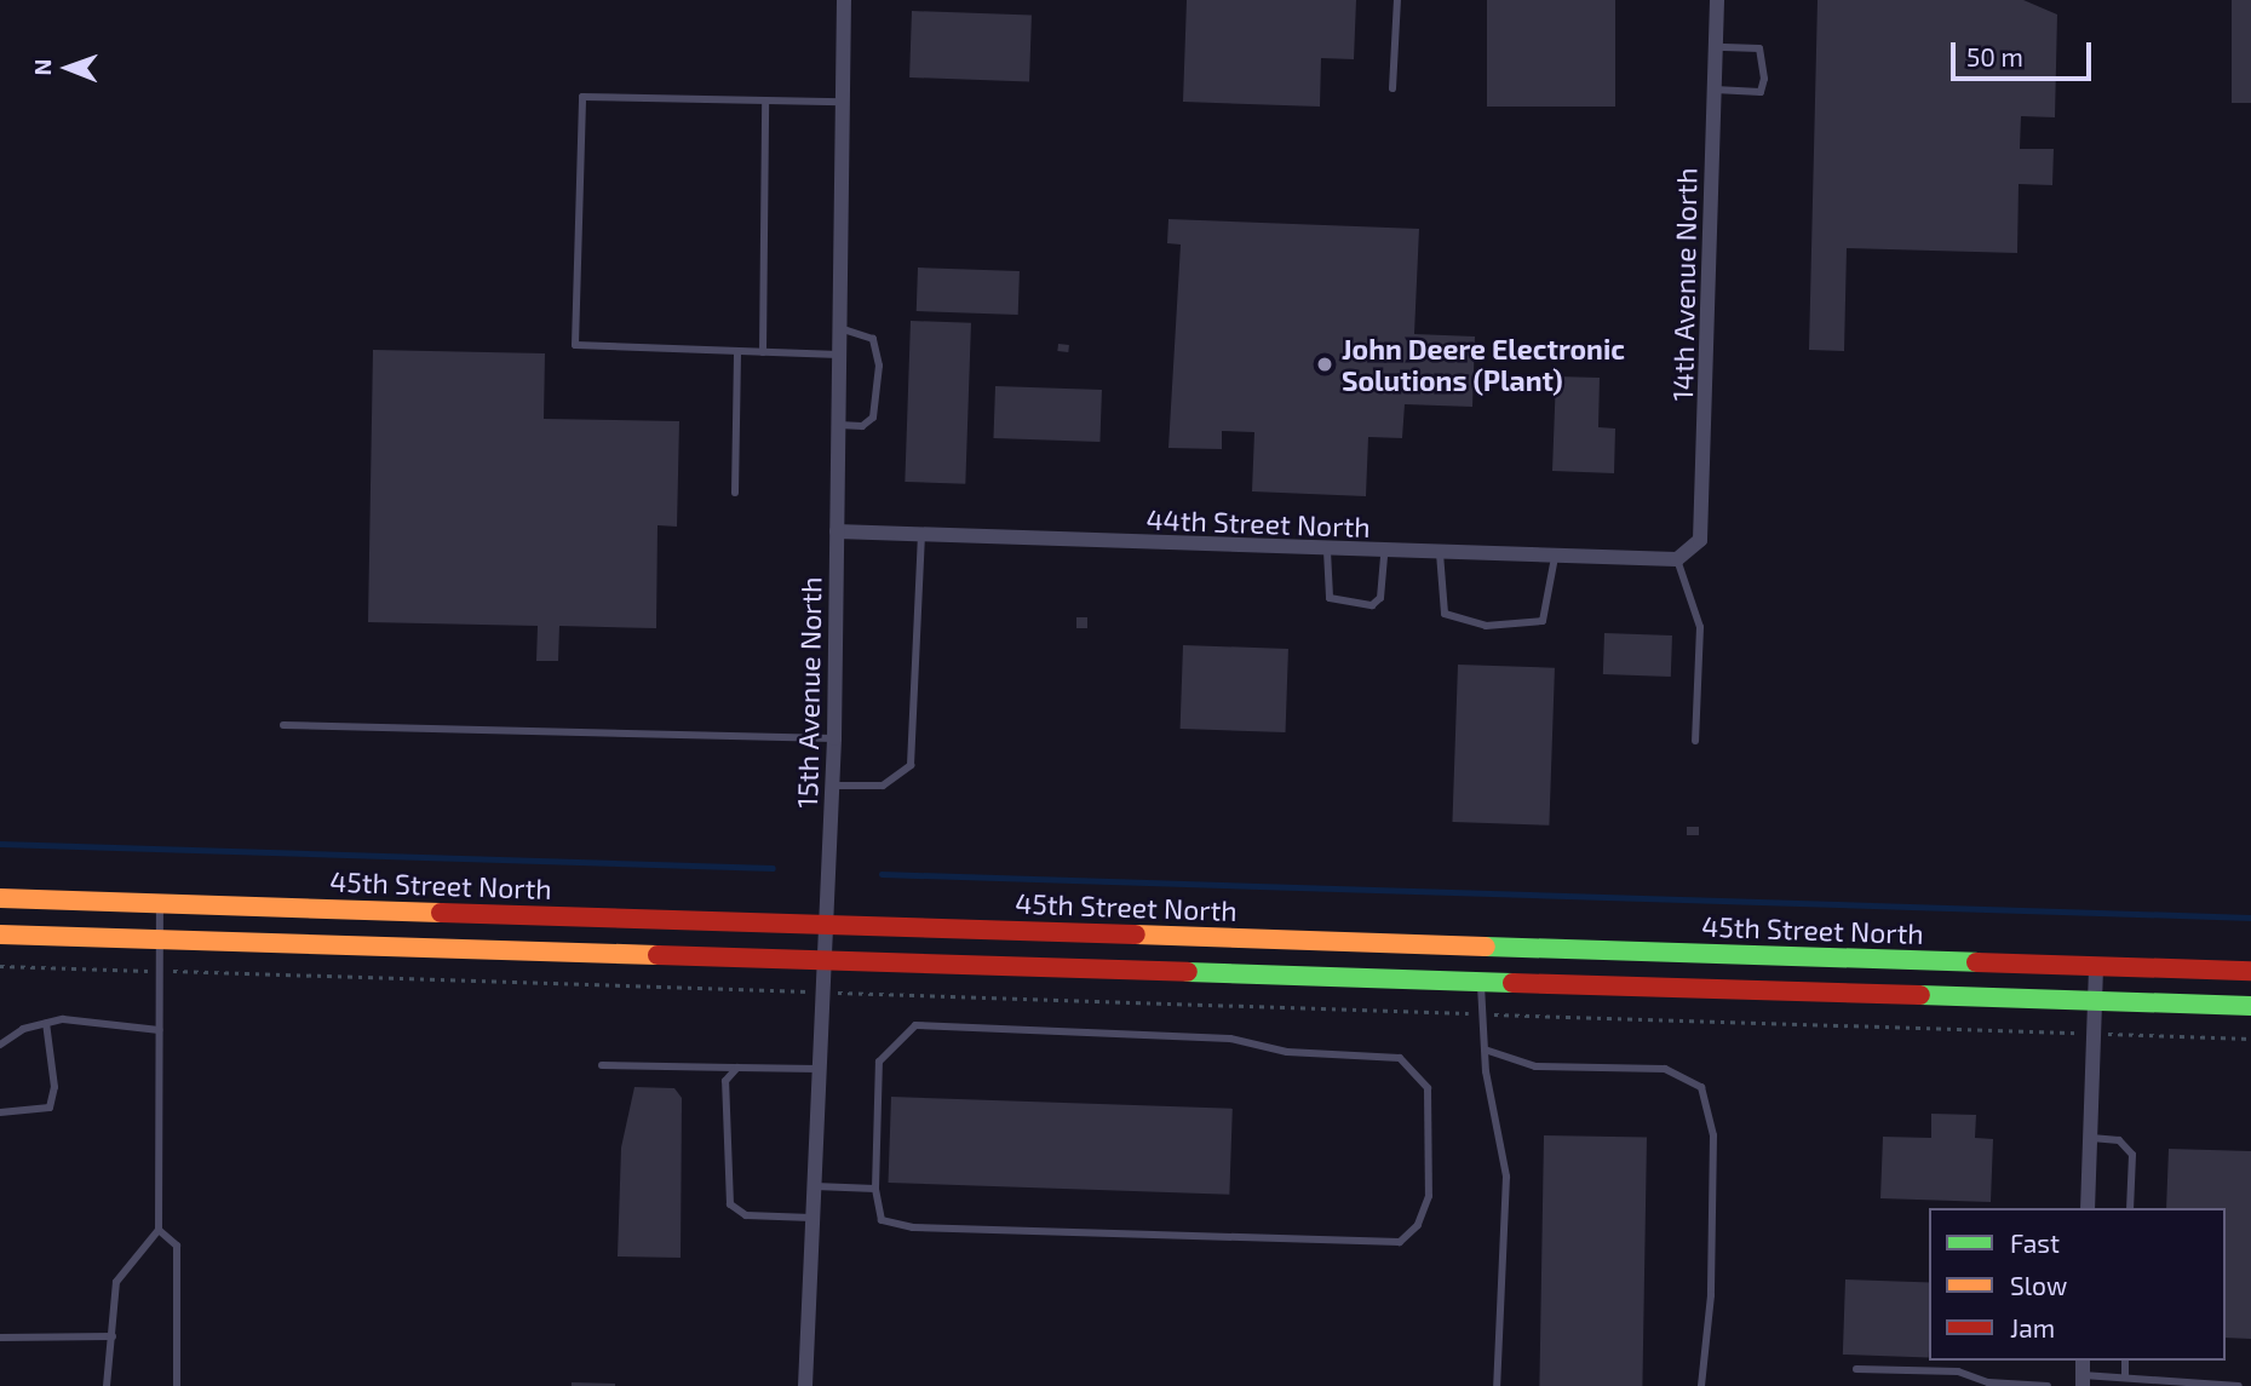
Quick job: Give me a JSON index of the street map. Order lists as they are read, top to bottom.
{
  "streets": {
    "main road": ["45th Street North"],
    "street": ["14th Avenue North", "44th Street North", "15th Avenue North"]
  },
  "crossings": [
    ["14th Avenue North", "44th Street North"],
    ["44th Street North", "15th Avenue North"],
    ["15th Avenue North", "45th Street North"]
  ],
  "places": ["John Deere Electronic Solutions (Plant)"],
  "legend": ["Fast", "Slow", "Jam"],
  "scale_bar": "50 m",
  "north": "left"
}
